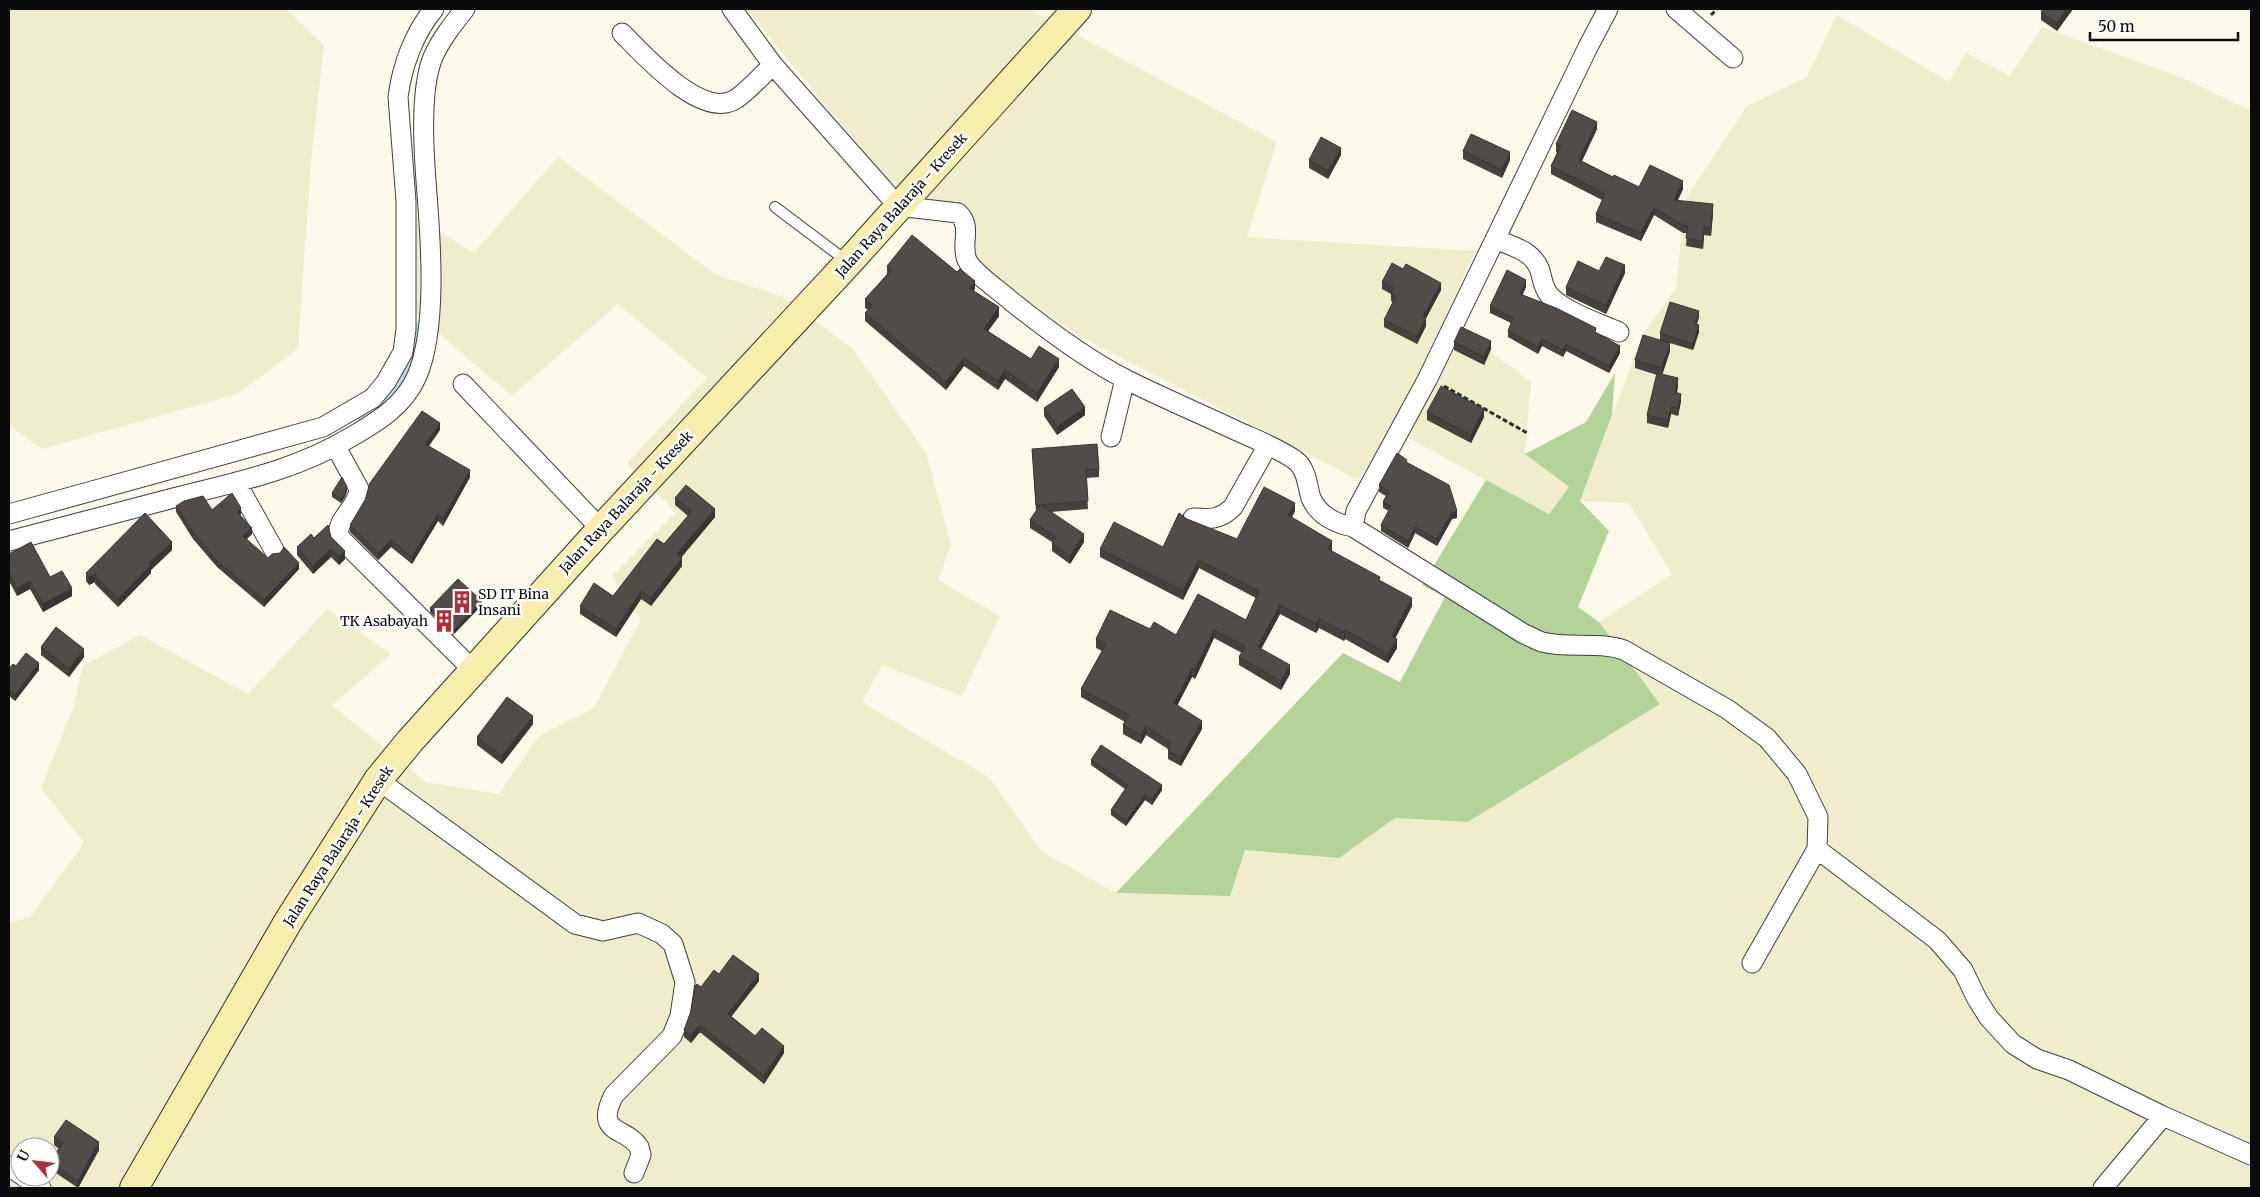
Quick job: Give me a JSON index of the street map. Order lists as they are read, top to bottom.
{
  "streets": {
    "street": ["Jalan Raya Balaraja - Kresek"]
  },
  "places": {
    "building": ["SD IT Bina Insani", "TK Asabayah"]
  },
  "scale_bar": "50 m",
  "north": "top left"
}
